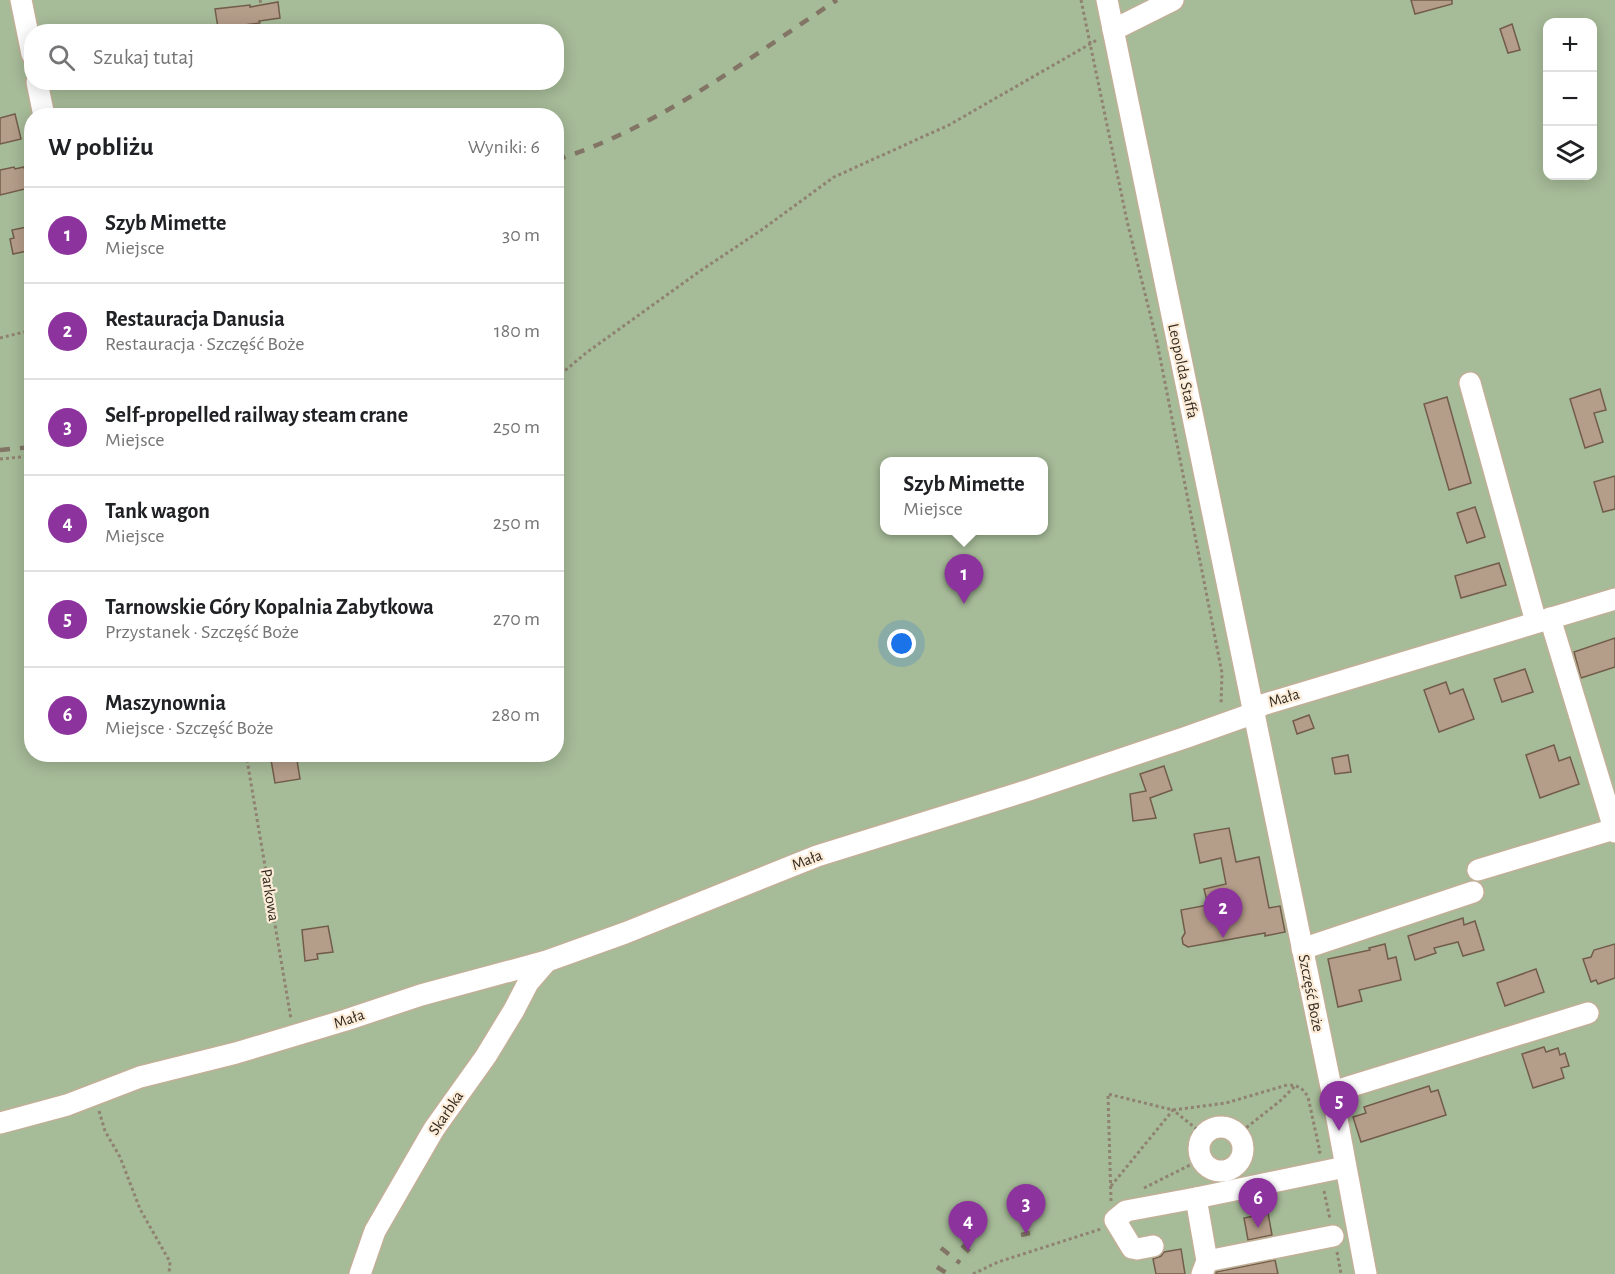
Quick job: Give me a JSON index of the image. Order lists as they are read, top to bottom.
{
  "streets": {
    "street": [
      "Leopolda Staffa",
      "Mała",
      "Szczęść Boże",
      "Skarbka"
    ],
    "path": ["Parkowa"]
  },
  "crossings": [
    ["Leopolda Staffa", "Mała"],
    ["Leopolda Staffa", "Szczęść Boże"],
    ["Mała", "Parkowa"],
    ["Mała", "Szczęść Boże"],
    ["Mała", "Skarbka"]
  ],
  "page": {
    "map_buttons": ["+", "−"],
    "search": "Szukaj tutaj",
    "heading": ["W pobliżu", "Wyniki: 6"],
    "list": [
      {
        "mark": "1",
        "name": "Szyb Mimette",
        "note": "Miejsce",
        "value": "30 m"
      },
      {
        "mark": "2",
        "name": "Restauracja Danusia",
        "note": "Restauracja · Szczęść Boże",
        "value": "180 m"
      },
      {
        "mark": "3",
        "name": "Self-propelled railway steam crane",
        "note": "Miejsce",
        "value": "250 m"
      },
      {
        "mark": "4",
        "name": "Tank wagon",
        "note": "Miejsce",
        "value": "250 m"
      },
      {
        "mark": "5",
        "name": "Tarnowskie Góry Kopalnia Zabytkowa",
        "note": "Przystanek · Szczęść Boże",
        "value": "270 m"
      },
      {
        "mark": "6",
        "name": "Maszynownia",
        "note": "Miejsce · Szczęść Boże",
        "value": "280 m"
      }
    ],
    "popup": ["Szyb Mimette", "Miejsce"],
    "pins": [
      "1",
      "2",
      "5",
      "6",
      "3",
      "4"
    ]
  }
}
